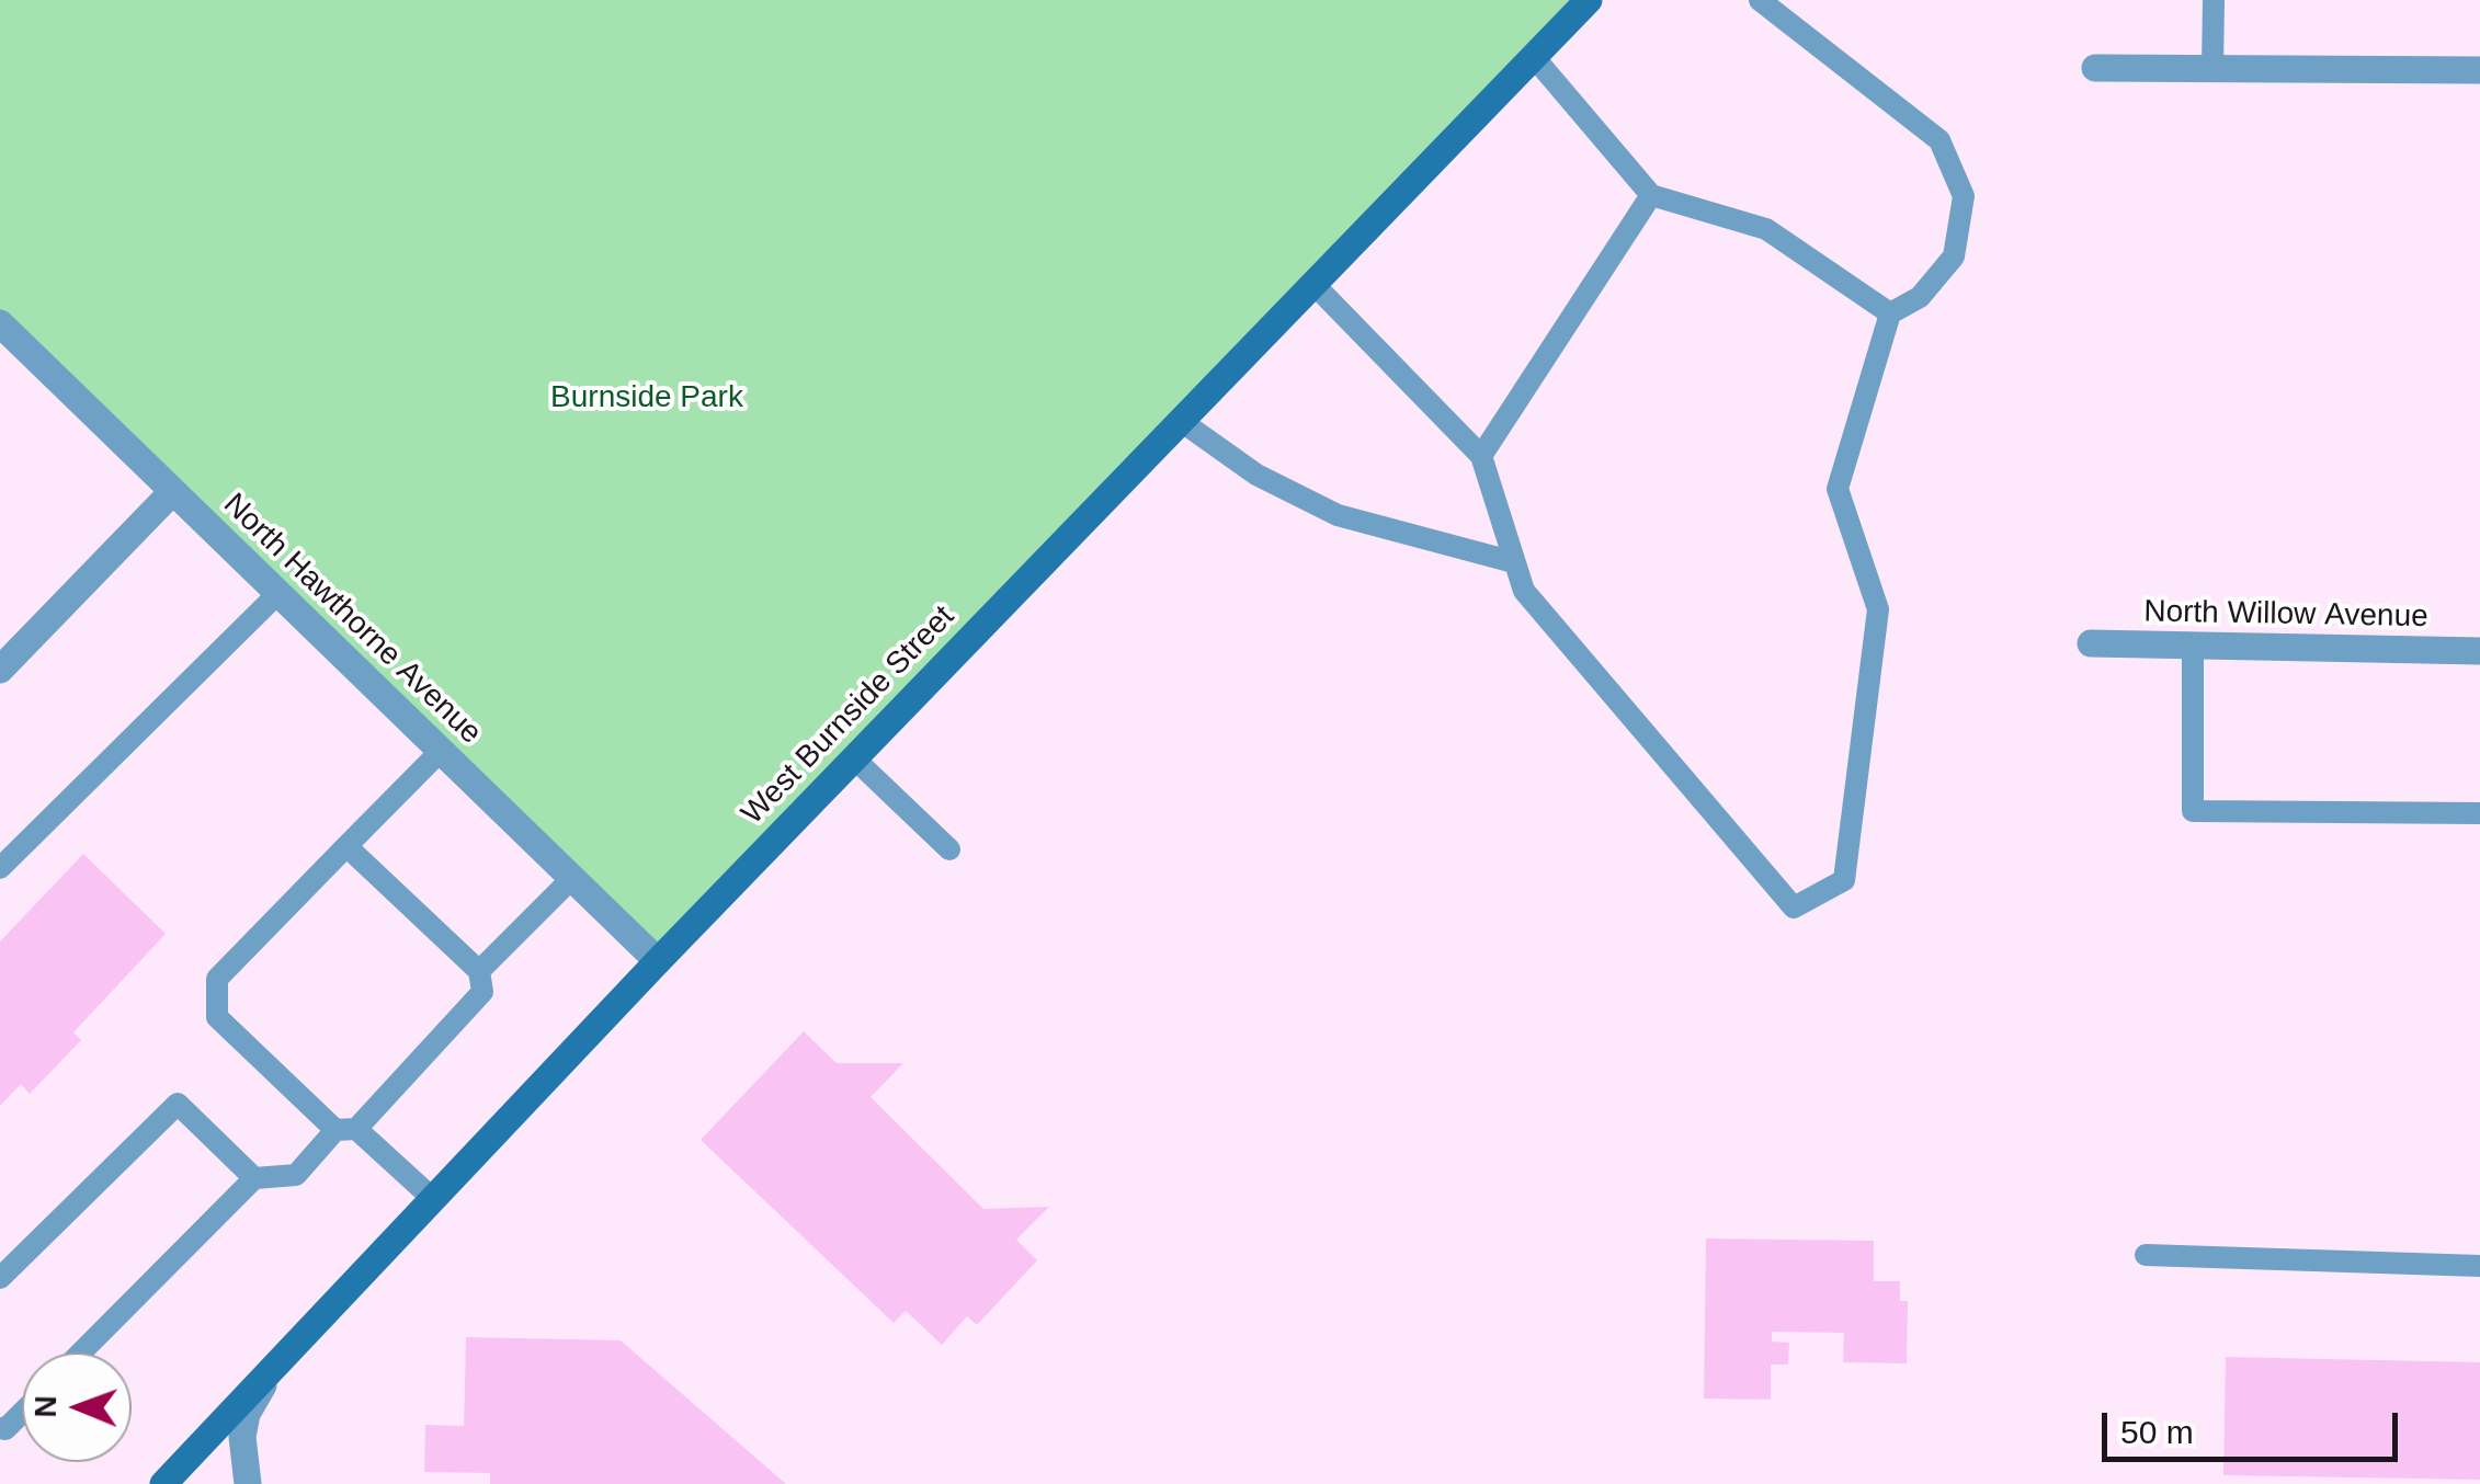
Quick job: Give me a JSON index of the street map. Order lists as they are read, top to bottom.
{
  "streets": {
    "main road": ["West Burnside Street"],
    "street": ["North Willow Avenue", "North Hawthorne Avenue"]
  },
  "crossings": [
    ["North Hawthorne Avenue", "West Burnside Street"]
  ],
  "parks": ["Burnside Park"],
  "scale_bar": "50 m",
  "north": "left"
}
